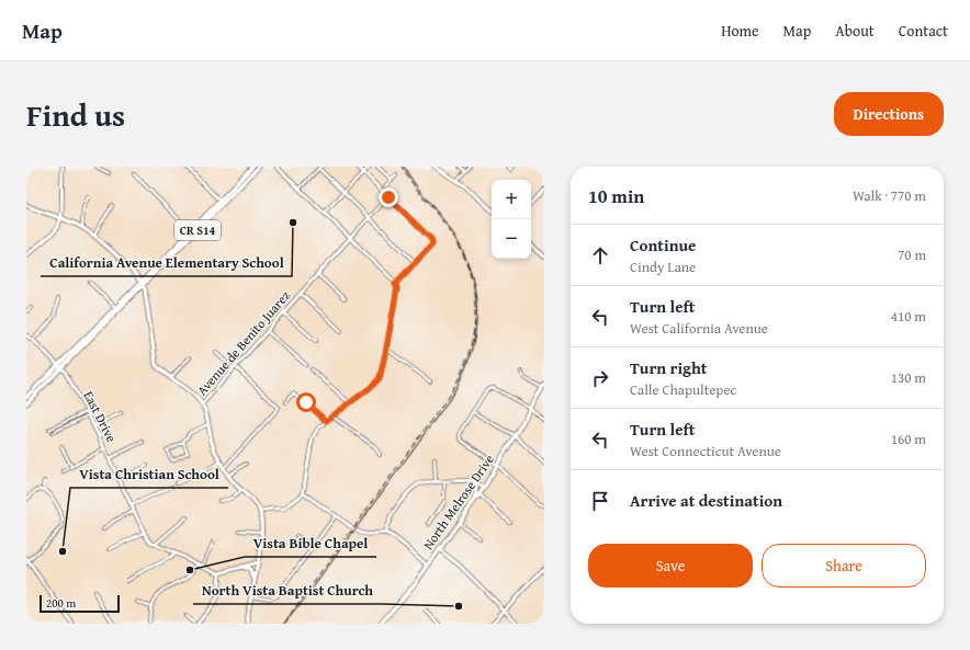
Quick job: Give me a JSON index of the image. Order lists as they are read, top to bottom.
{
  "streets": {
    "main road": ["CR S14", "North Melrose Drive"],
    "street": ["Avenue de Benito Juarez", "East Drive"]
  },
  "crossings": [
    ["CR S14", "East Drive"]
  ],
  "places": [
    "California Avenue Elementary School",
    "Vista Christian School",
    "Vista Bible Chapel",
    "North Vista Baptist Church"
  ],
  "scale_bar": "200 m",
  "page": {
    "header": "Map",
    "nav": [
      "Home",
      "Map",
      "About",
      "Contact"
    ],
    "title": "Find us",
    "buttons": [
      "Directions",
      ["Save", "Share"]
    ],
    "heading": ["10 min", "Walk · 770 m"],
    "map_buttons": ["+", "−"],
    "list": [
      ["Continue", "Cindy Lane", "70 m"],
      ["Turn left", "West California Avenue", "410 m"],
      ["Turn right", "Calle Chapultepec", "130 m"],
      ["Turn left", "West Connecticut Avenue", "160 m"],
      "Arrive at destination"
    ],
    "scale": "200 m"
  }
}
